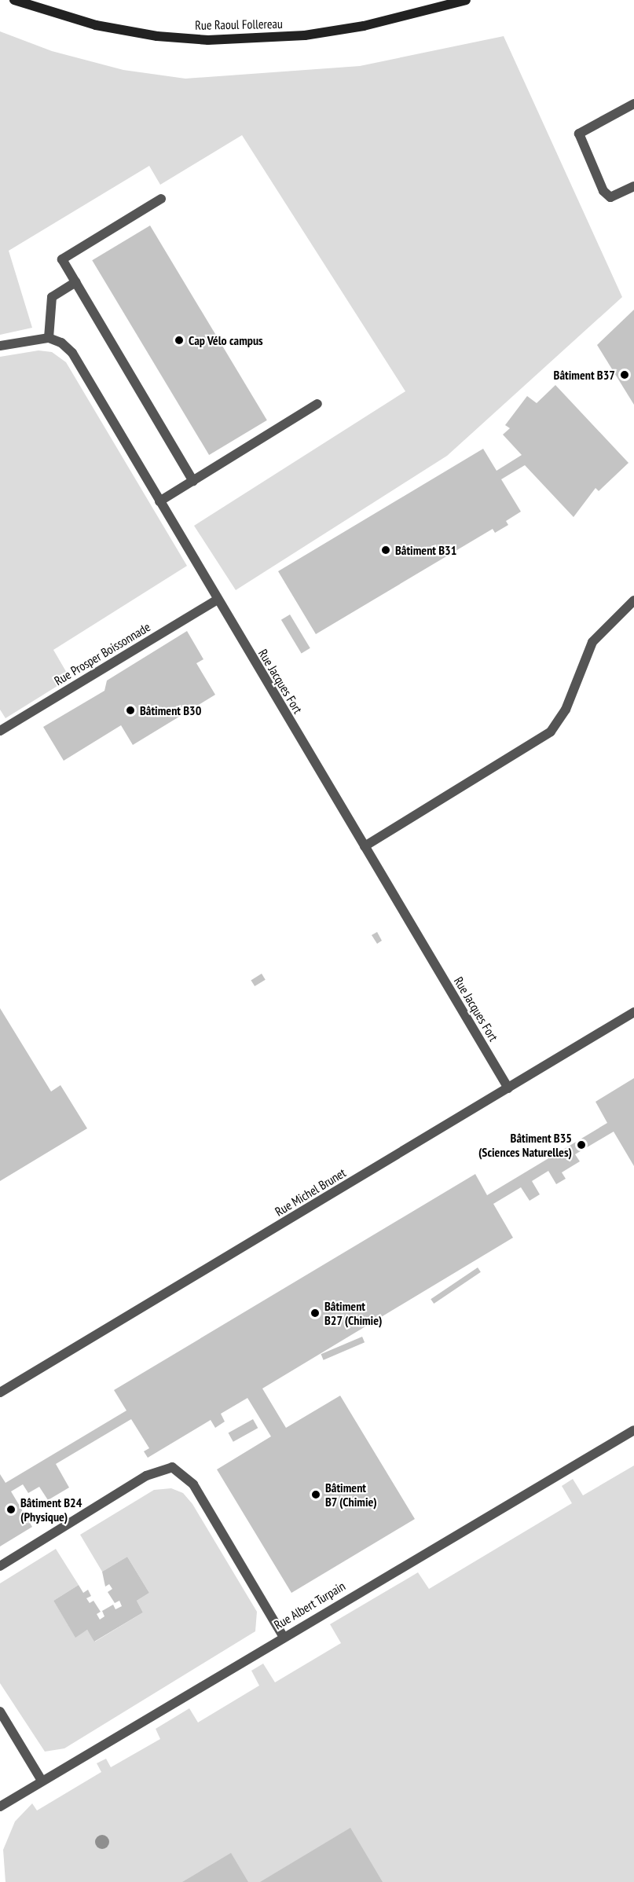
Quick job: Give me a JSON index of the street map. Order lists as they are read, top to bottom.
{
  "streets": {
    "street": [
      "Rue Raoul Follereau",
      "Rue Prosper Boissonnade",
      "Rue Jacques Fort",
      "Rue Michel Brunet",
      "Rue Albert Turpain"
    ]
  },
  "crossings": [
    ["Rue Prosper Boissonnade", "Rue Jacques Fort"],
    ["Rue Jacques Fort", "Rue Michel Brunet"]
  ],
  "places": [
    "Cap Vélo campus",
    "Bâtiment B37",
    "Bâtiment B31",
    "Bâtiment B30",
    "Bâtiment B35 (Sciences Naturelles)",
    "Bâtiment B27 (Chimie)",
    "Bâtiment B7 (Chimie)",
    "Bâtiment B24 (Physique)"
  ]
}
